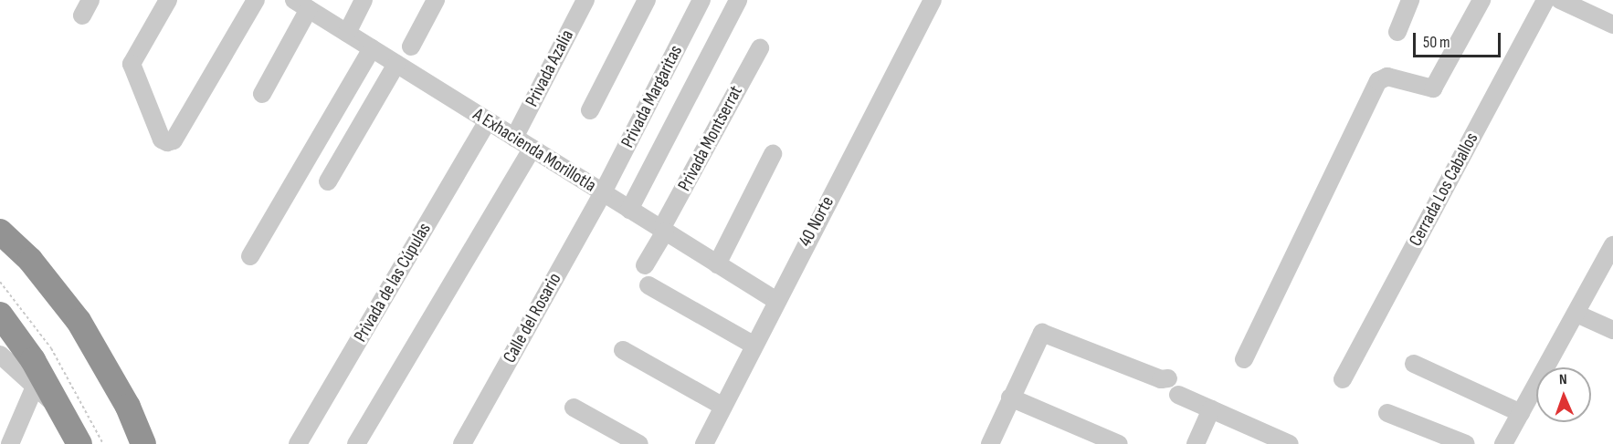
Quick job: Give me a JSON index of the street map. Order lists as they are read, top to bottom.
{
  "streets": {
    "street": [
      "Privada Azalia",
      "Privada Margaritas",
      "Privada Montserrat",
      "A Exhacienda Morillotla",
      "Cerrada Los Caballos",
      "40 Norte",
      "Privada de las Cúpulas",
      "Calle del Rosario"
    ]
  },
  "crossings": [
    ["Privada Azalia", "A Exhacienda Morillotla"],
    ["Privada Margaritas", "A Exhacienda Morillotla"],
    ["Privada Margaritas", "Calle del Rosario"],
    ["Privada Montserrat", "A Exhacienda Morillotla"],
    ["A Exhacienda Morillotla", "40 Norte"],
    ["A Exhacienda Morillotla", "Privada de las Cúpulas"],
    ["A Exhacienda Morillotla", "Calle del Rosario"]
  ],
  "scale_bar": "50 m",
  "north": "top"
}
